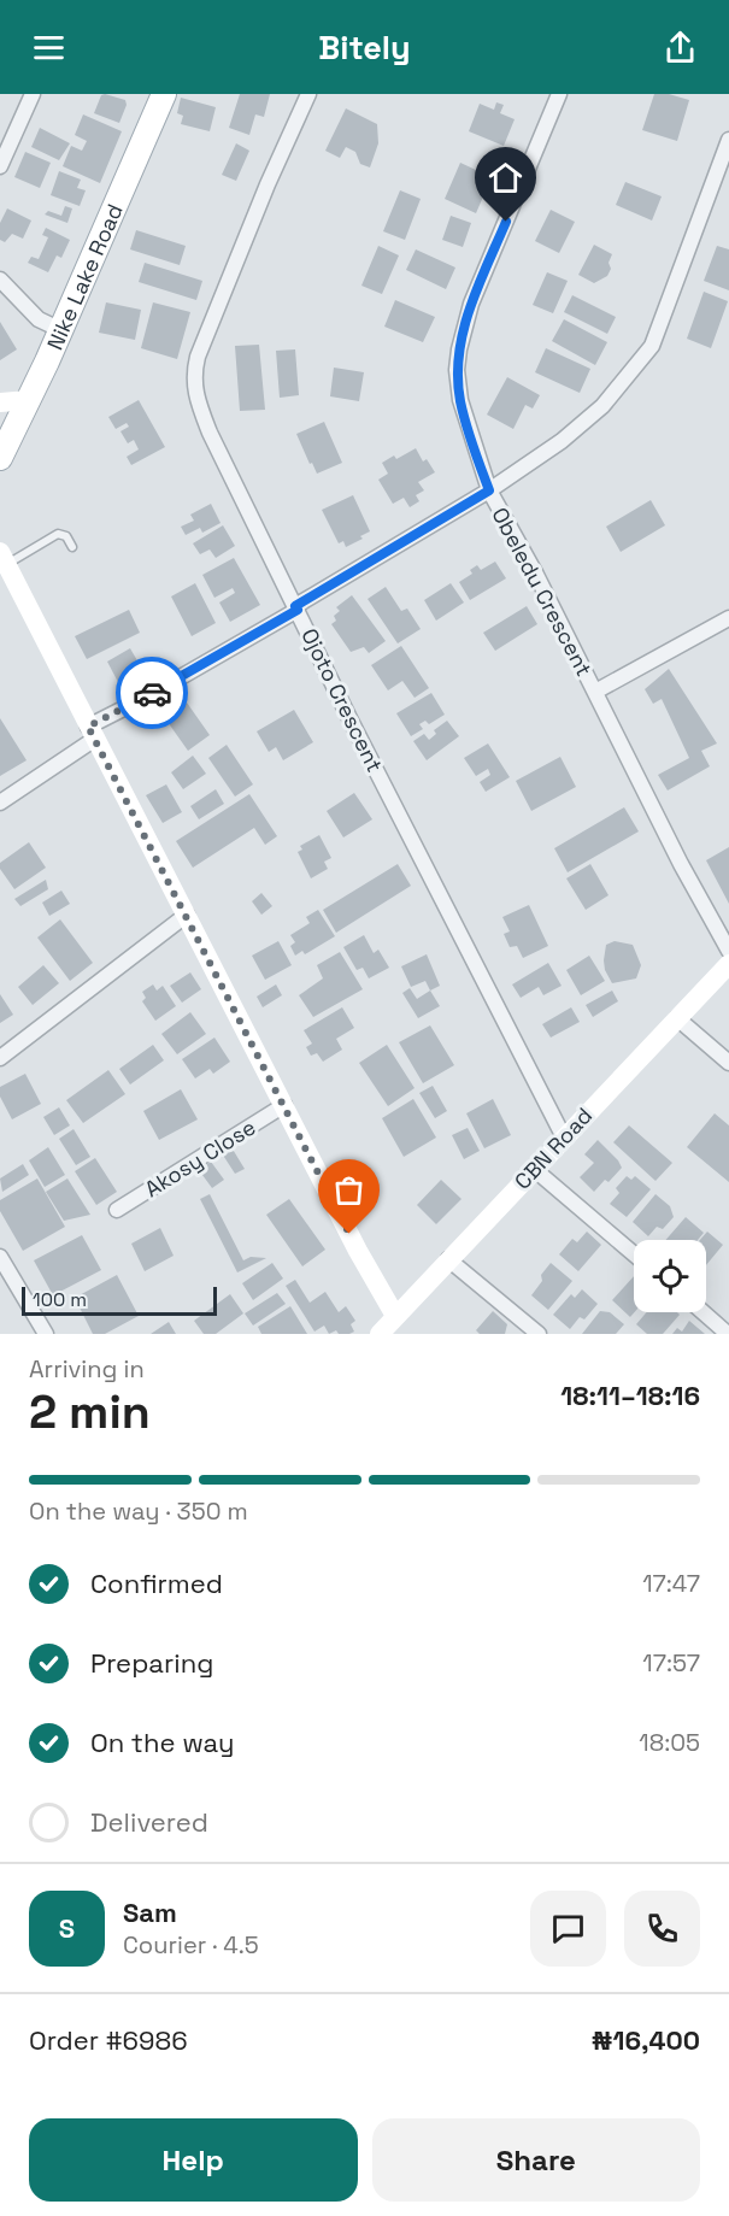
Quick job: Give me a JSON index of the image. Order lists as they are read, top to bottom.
{
  "streets": {
    "main road": ["Nike Lake Road", "CBN Road"],
    "street": ["Obeledu Crescent", "Ojoto Crescent", "Akosy Close"]
  },
  "crossings": [
    ["Ojoto Crescent", "CBN Road"]
  ],
  "scale_bar": "100 m",
  "page": {
    "header": "Bitely",
    "scale": "100 m",
    "heading": ["2 min", "Arriving in", "18:11–18:16"],
    "panel": [
      "Sam",
      "Courier · 4.5",
      "Order #6986",
      "₦16,400"
    ],
    "bar": "On the way · 350 m",
    "list": [
      ["Confirmed", "17:47"],
      ["Preparing", "17:57"],
      ["On the way", "18:05"],
      "Delivered"
    ],
    "round": "S",
    "buttons": ["Help", "Share"]
  }
}
